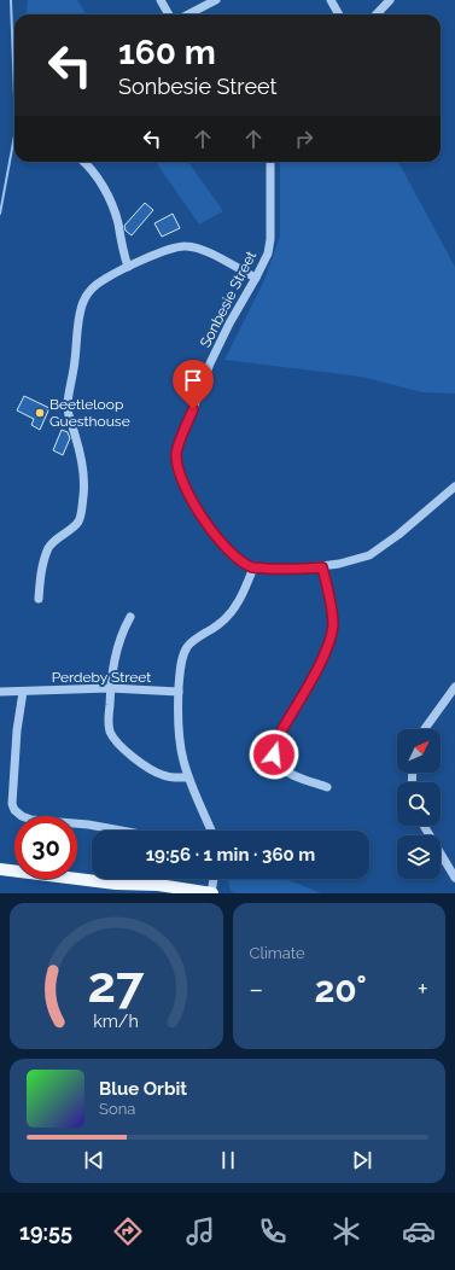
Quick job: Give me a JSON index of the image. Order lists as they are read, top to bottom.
{
  "streets": {
    "street": ["Sonbesie Street", "Perdeby Street"]
  },
  "places": ["Beetleloop Guesthouse"],
  "north": "top right",
  "page": {
    "turn": ["160 m", "Sonbesie Street"],
    "limit": "30",
    "trip": "19:56 · 1 min · 360 m",
    "tile": "Climate",
    "heat": ["−", "20°", "+"],
    "song": ["Blue Orbit", "Sona"],
    "tabs": "19:55",
    "gauge": ["27", "km/h"]
  }
}
